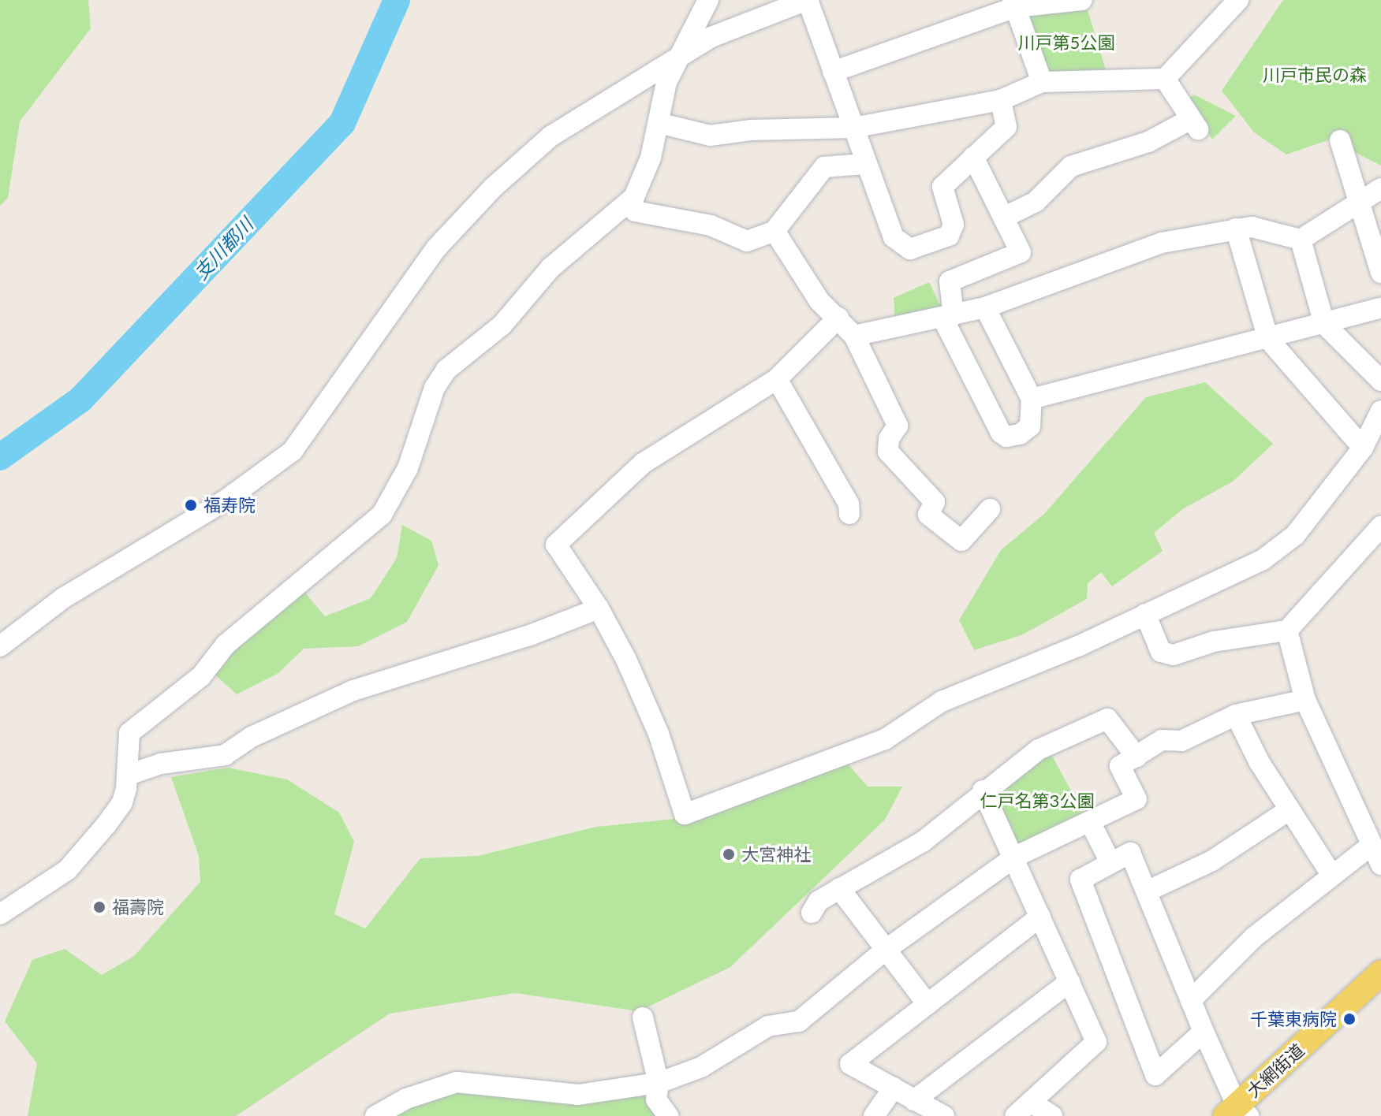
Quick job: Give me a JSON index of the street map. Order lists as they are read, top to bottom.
{
  "streets": {
    "main road": ["大網街道"]
  },
  "water": ["支川都川"],
  "parks": ["川戸第5公園", "川戸市民の森", "仁戸名第3公園"],
  "places": [
    "福寿院",
    "大宮神社",
    "福壽院",
    "千葉東病院"
  ]
}
